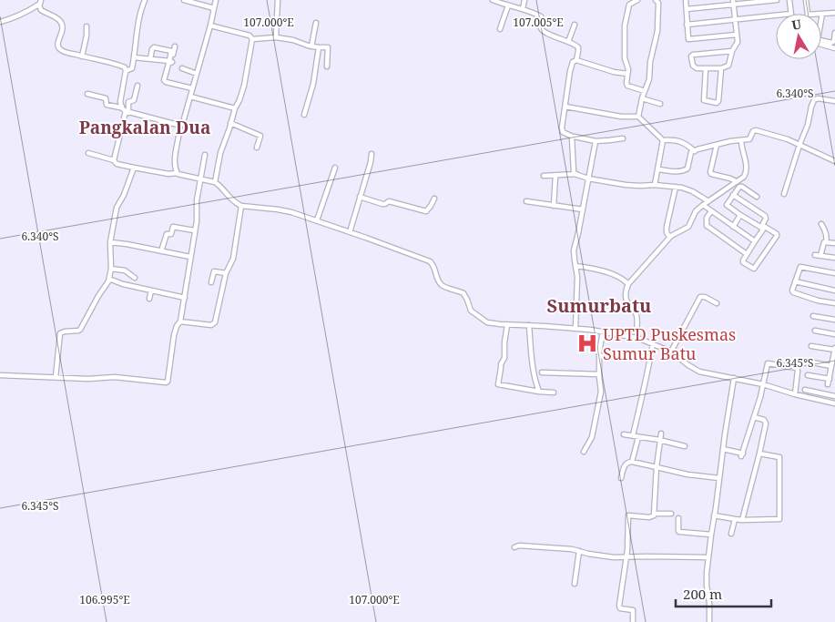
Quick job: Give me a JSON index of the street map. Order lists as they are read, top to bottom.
{
  "districts": ["Pangkalan Dua", "Sumurbatu"],
  "places": {
    "hospital": ["UPTD Puskesmas Sumur Batu"]
  },
  "scale_bar": "200 m",
  "north": "top",
  "coordinates": [
    "107.000°E",
    "107.005°E",
    "6.340°S",
    "6.345°S",
    "106.995°E"
  ]
}
